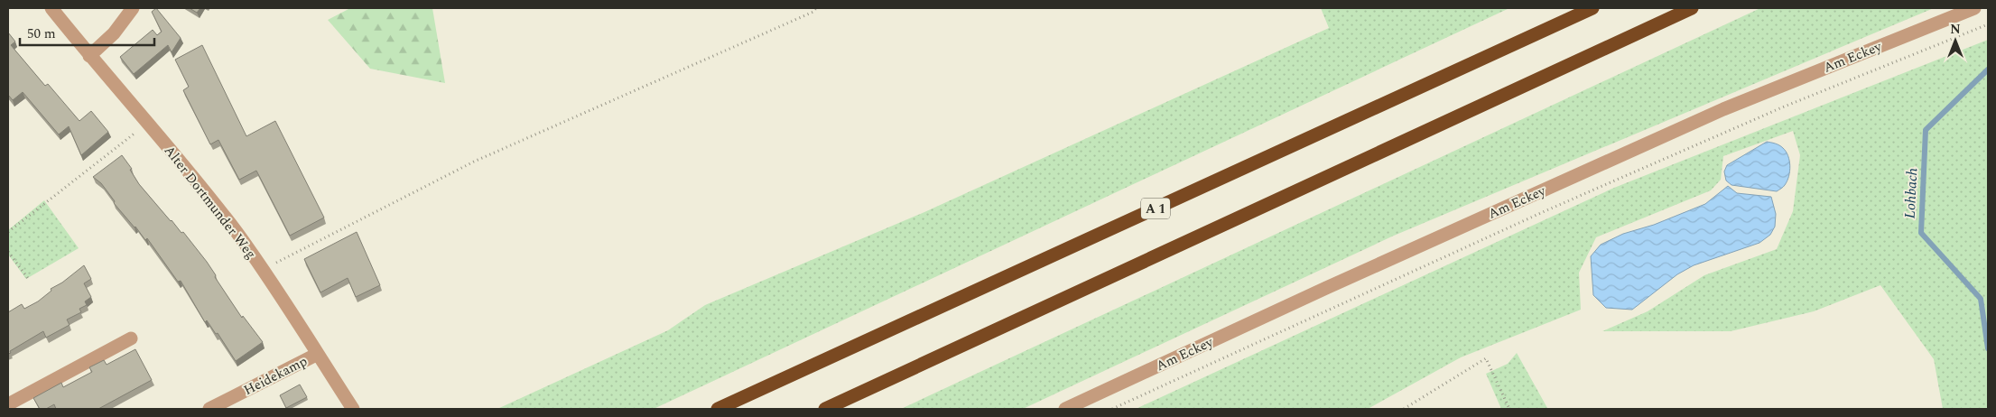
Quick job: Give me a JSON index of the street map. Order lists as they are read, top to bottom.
{
  "streets": {
    "highway": ["A 1"],
    "street": ["Am Eckey", "Alter Dortmunder Weg", "Heidekamp"]
  },
  "crossings": [
    ["Alter Dortmunder Weg", "Heidekamp"]
  ],
  "water": ["Lohbach"],
  "scale_bar": "50 m",
  "north": "top"
}
